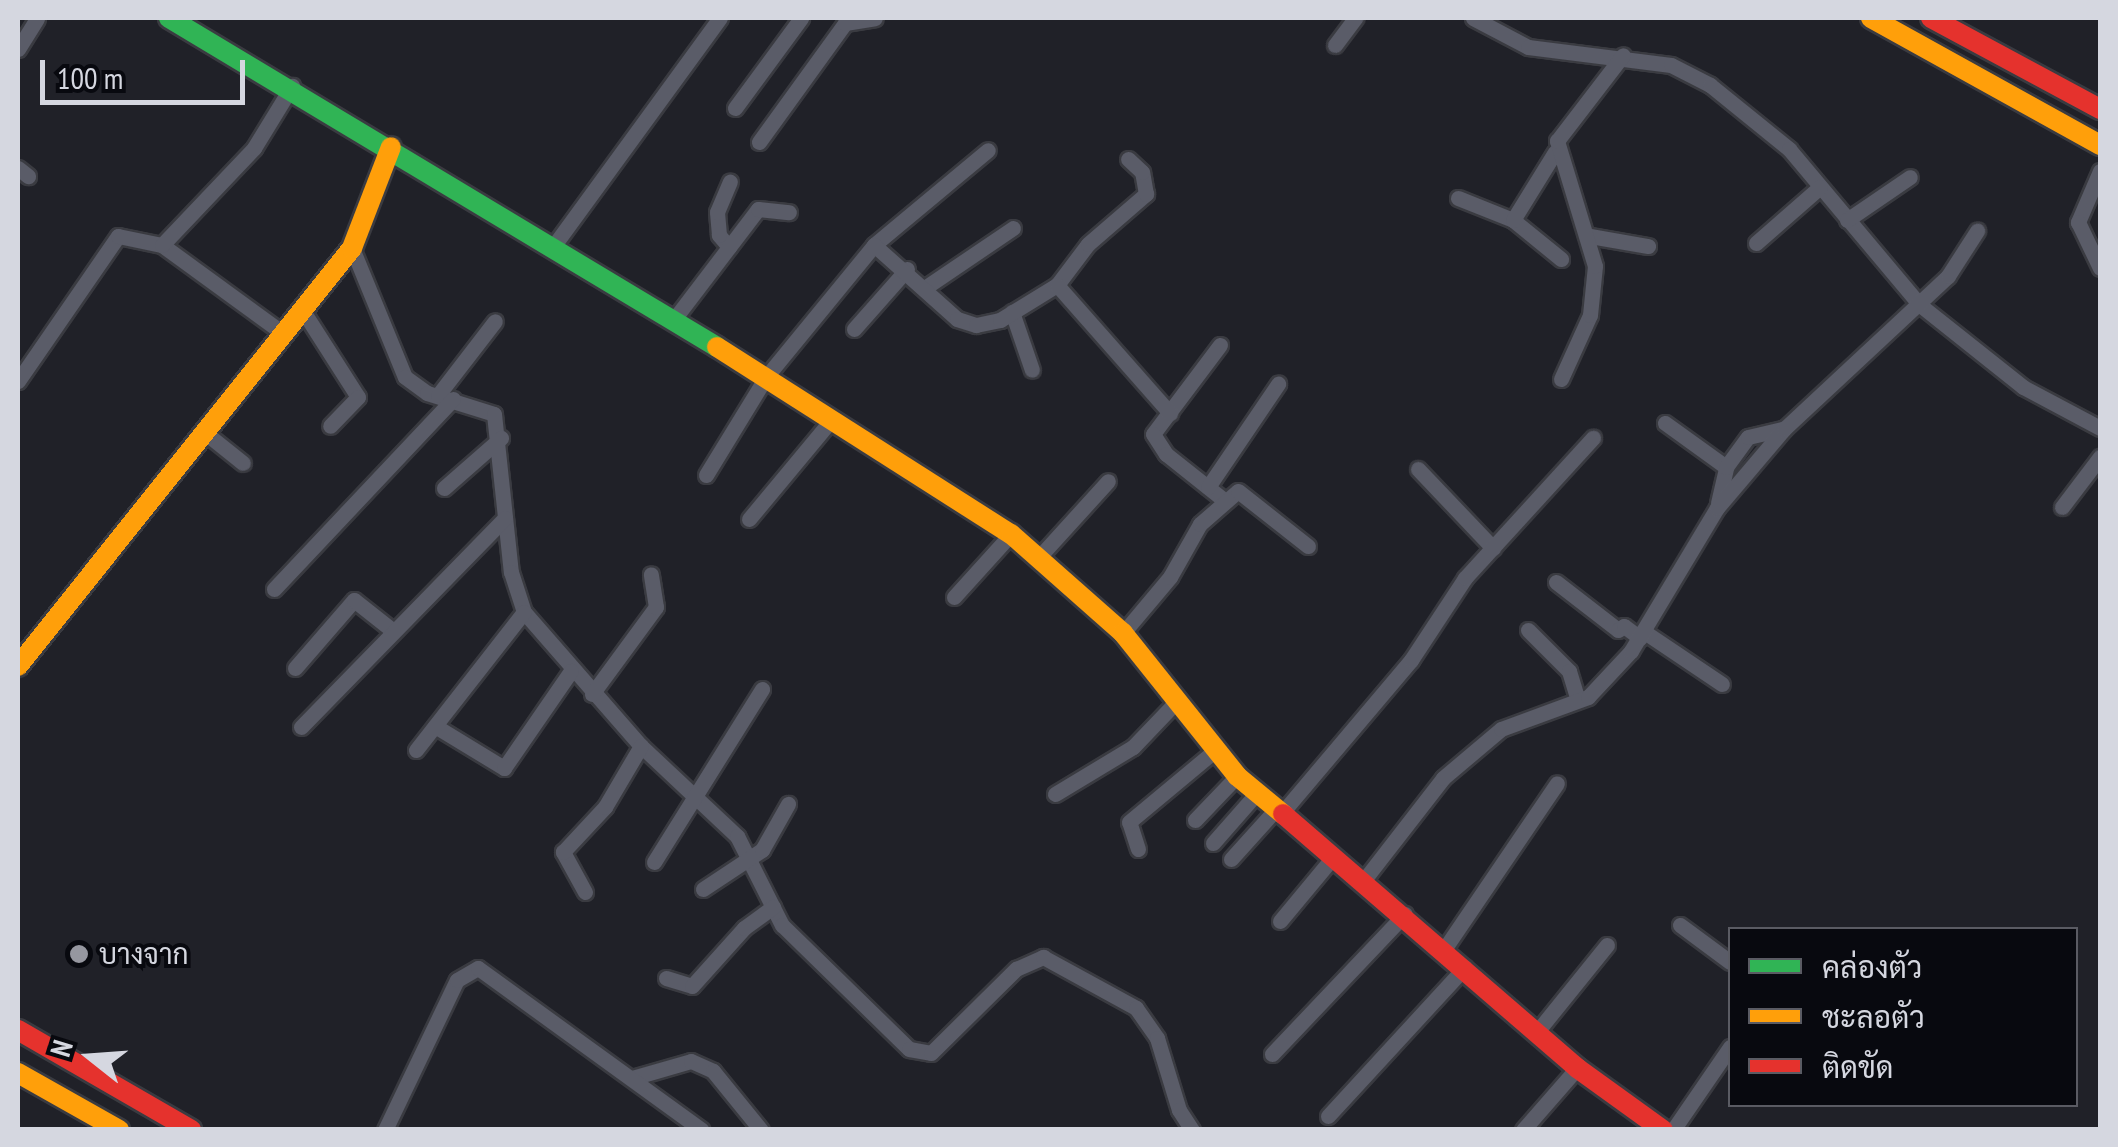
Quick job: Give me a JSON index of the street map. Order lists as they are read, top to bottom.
{
  "places": ["บางจาก"],
  "legend": ["คล่องตัว", "ชะลอตัว", "ติดขัด"],
  "scale_bar": "100 m",
  "north": "left"
}
